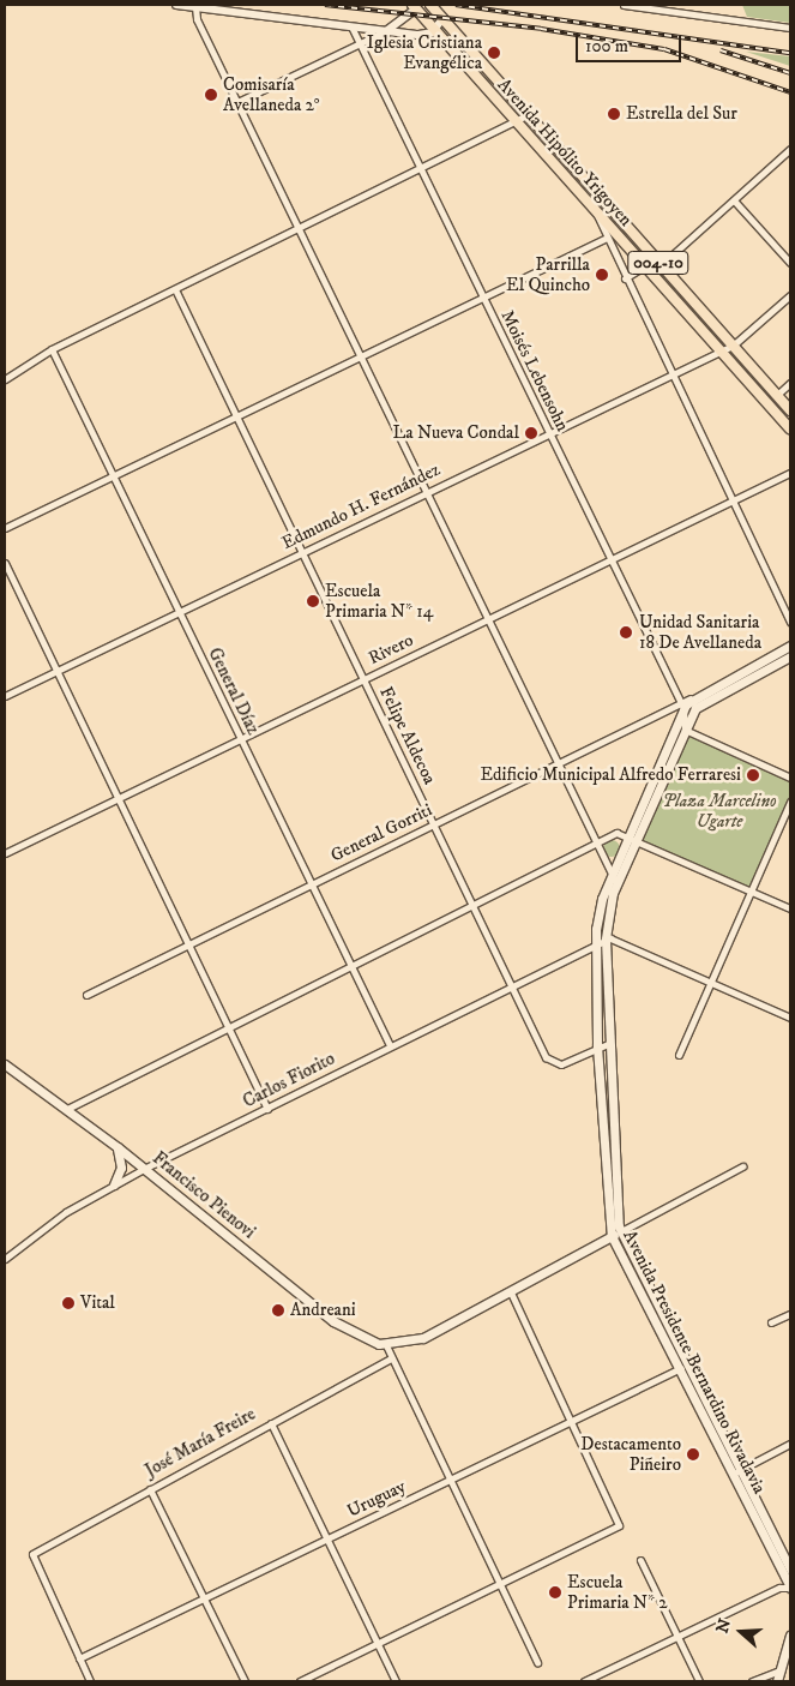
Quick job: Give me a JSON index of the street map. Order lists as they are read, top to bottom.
{
  "streets": {
    "main road": [
      "Avenida Hipólito Yrigoyen",
      "004-10",
      "Francisco Pienovi",
      "Avenida Presidente Bernardino Rivadavia"
    ],
    "street": [
      "Moisés Lebensohn",
      "Edmundo H. Fernández",
      "Rivero",
      "General Díaz",
      "Felipe Aldecoa",
      "General Gorriti",
      "Carlos Fiorito",
      "José María Freire",
      "Uruguay"
    ]
  },
  "crossings": [
    ["Avenida Hipólito Yrigoyen", "Edmundo H. Fernández"],
    ["Moisés Lebensohn", "Edmundo H. Fernández"],
    ["Moisés Lebensohn", "Rivero"],
    ["Moisés Lebensohn", "General Gorriti"],
    ["Moisés Lebensohn", "Avenida Presidente Bernardino Rivadavia"],
    ["Edmundo H. Fernández", "General Díaz"],
    ["Edmundo H. Fernández", "Felipe Aldecoa"],
    ["Rivero", "General Díaz"],
    ["Rivero", "Felipe Aldecoa"],
    ["General Díaz", "General Gorriti"],
    ["General Díaz", "Carlos Fiorito"],
    ["Felipe Aldecoa", "General Gorriti"],
    ["Felipe Aldecoa", "Carlos Fiorito"],
    ["Felipe Aldecoa", "Avenida Presidente Bernardino Rivadavia"],
    ["General Gorriti", "Avenida Presidente Bernardino Rivadavia"],
    ["Carlos Fiorito", "Francisco Pienovi"],
    ["Carlos Fiorito", "Avenida Presidente Bernardino Rivadavia"],
    ["Avenida Presidente Bernardino Rivadavia", "Uruguay"],
    ["José María Freire", "Uruguay"]
  ],
  "parks": ["Plaza Marcelino Ugarte"],
  "places": [
    "Iglesia Cristiana Evangélica",
    "Comisaría Avellaneda 2°",
    "Estrella del Sur",
    "Parrilla El Quincho",
    "La Nueva Condal",
    "Escuela Primaria N* 14",
    "Unidad Sanitaria 18 De Avellaneda",
    "Edificio Municipal Alfredo Ferraresi",
    "Vital",
    "Andreani",
    "Destacamento Piñeiro",
    "Escuela Primaria N* 2"
  ],
  "scale_bar": "100 m",
  "north": "left"
}
